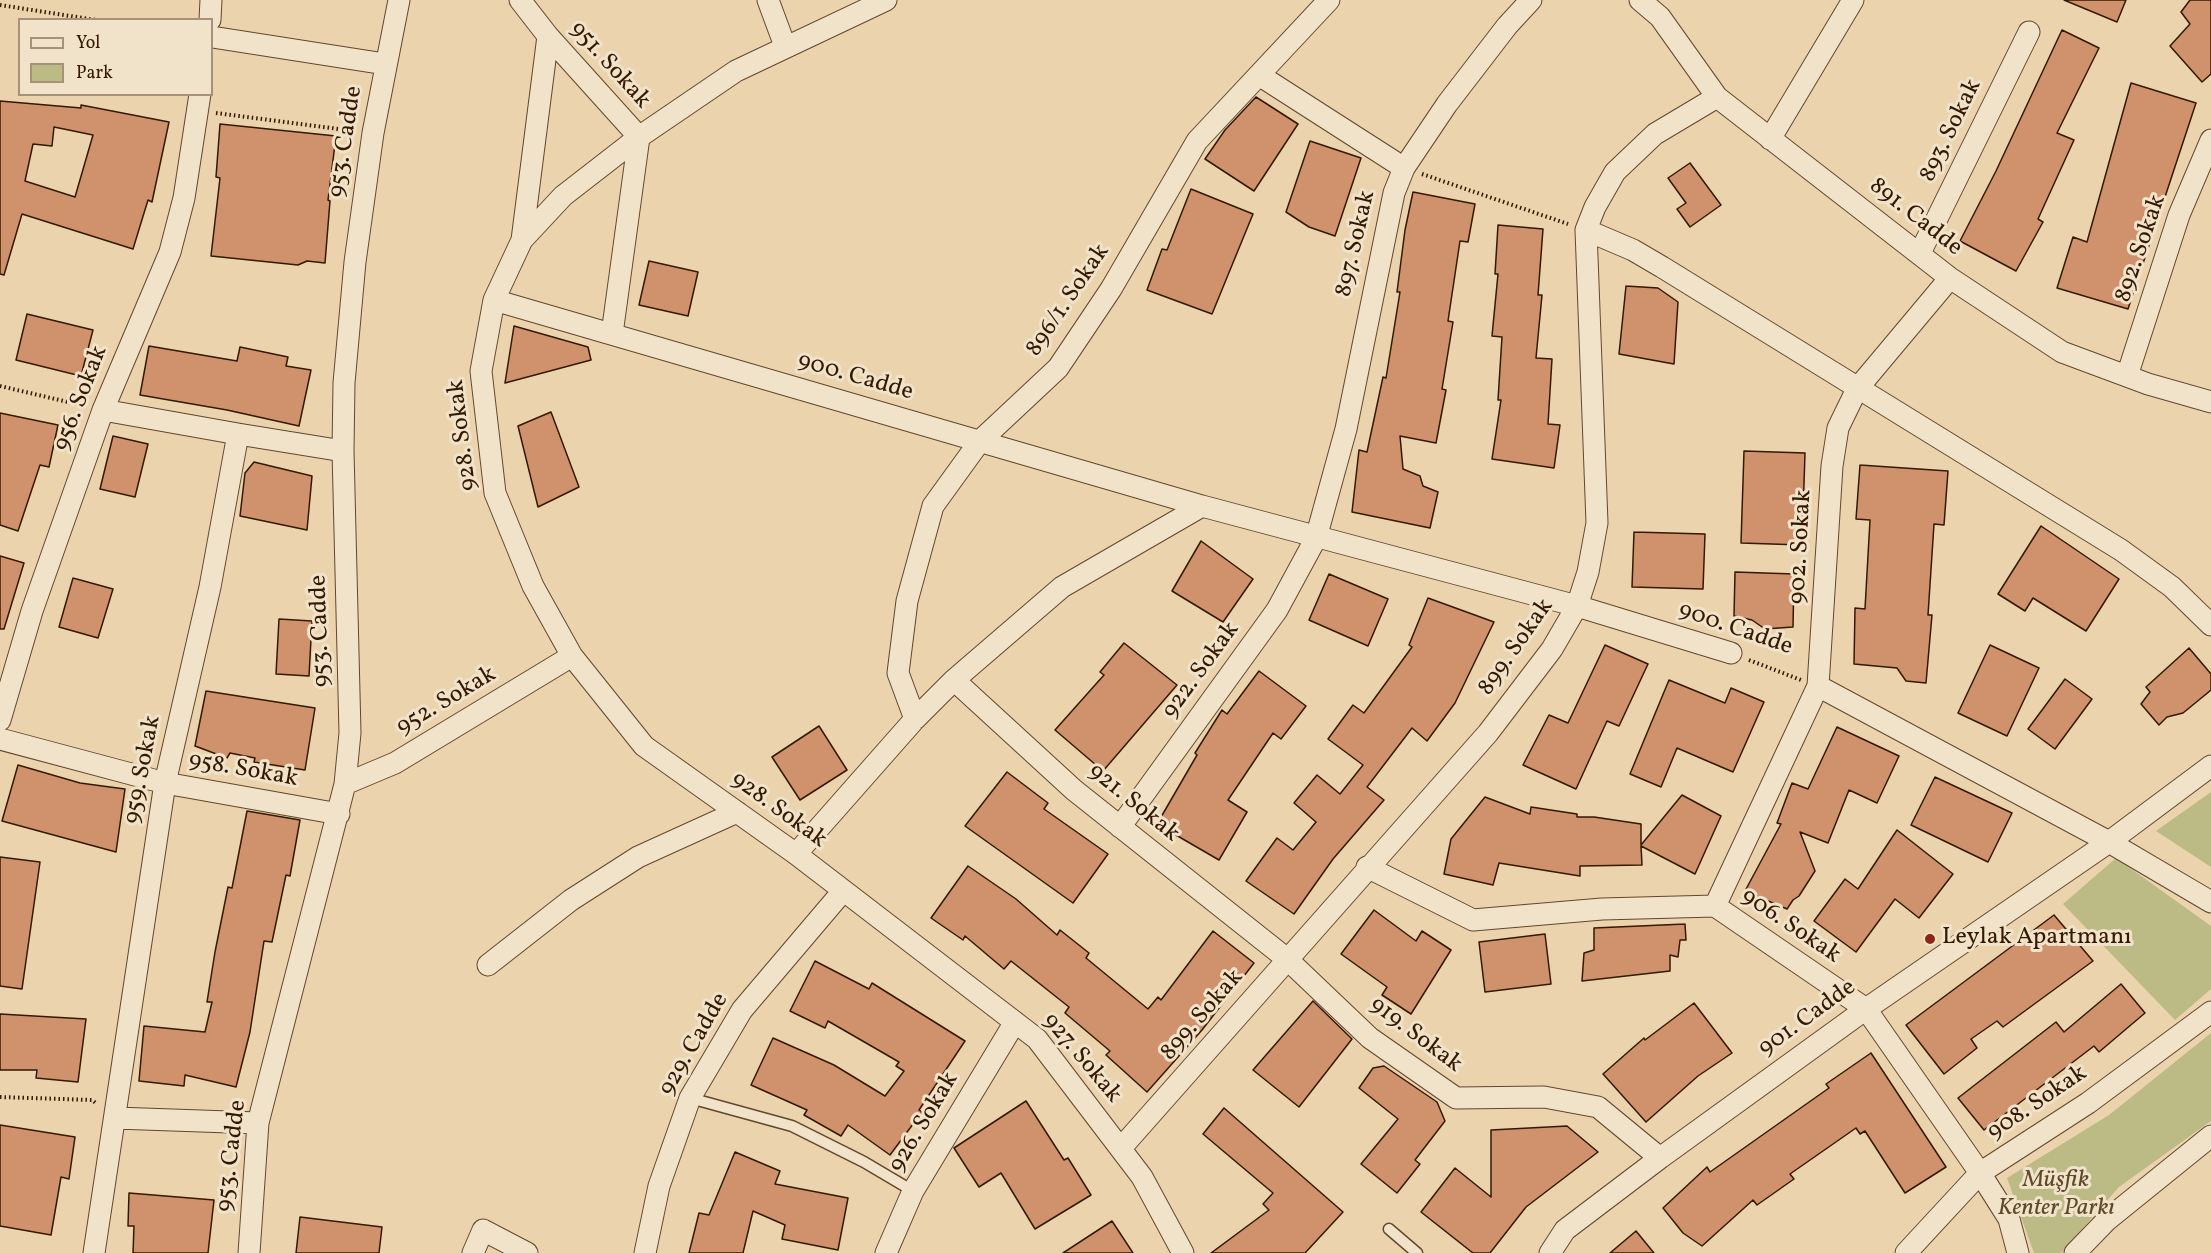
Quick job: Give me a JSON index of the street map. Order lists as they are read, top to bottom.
{
  "streets": {
    "street": [
      "951. Sokak",
      "893. Sokak",
      "953. Cadde",
      "891. Cadde",
      "897. Sokak",
      "892. Sokak",
      "896/1. Sokak",
      "900. Cadde",
      "956. Sokak",
      "928. Sokak",
      "902. Sokak",
      "899. Sokak",
      "922. Sokak",
      "952. Sokak",
      "959. Sokak",
      "958. Sokak",
      "921. Sokak",
      "906. Sokak",
      "901. Cadde",
      "919. Sokak",
      "929. Cadde",
      "927. Sokak",
      "908. Sokak",
      "926. Sokak"
    ]
  },
  "crossings": [
    ["951. Sokak", "928. Sokak"],
    ["893. Sokak", "891. Cadde"],
    ["953. Cadde", "952. Sokak"],
    ["953. Cadde", "958. Sokak"],
    ["891. Cadde", "892. Sokak"],
    ["891. Cadde", "902. Sokak"],
    ["891. Cadde", "899. Sokak"],
    ["897. Sokak", "900. Cadde"],
    ["897. Sokak", "922. Sokak"],
    ["896/1. Sokak", "900. Cadde"],
    ["900. Cadde", "928. Sokak"],
    ["900. Cadde", "902. Sokak"],
    ["900. Cadde", "899. Sokak"],
    ["900. Cadde", "922. Sokak"],
    ["928. Sokak", "952. Sokak"],
    ["928. Sokak", "929. Cadde"],
    ["928. Sokak", "927. Sokak"],
    ["902. Sokak", "906. Sokak"],
    ["899. Sokak", "921. Sokak"],
    ["899. Sokak", "906. Sokak"],
    ["899. Sokak", "919. Sokak"],
    ["899. Sokak", "927. Sokak"],
    ["922. Sokak", "921. Sokak"],
    ["959. Sokak", "958. Sokak"],
    ["921. Sokak", "919. Sokak"],
    ["906. Sokak", "901. Cadde"],
    ["906. Sokak", "908. Sokak"],
    ["901. Cadde", "919. Sokak"],
    ["929. Cadde", "927. Sokak"],
    ["927. Sokak", "926. Sokak"]
  ],
  "parks": ["Müşfik Kenter Parkı"],
  "places": ["Leylak Apartmanı"],
  "legend": ["Yol", "Park"]
}
